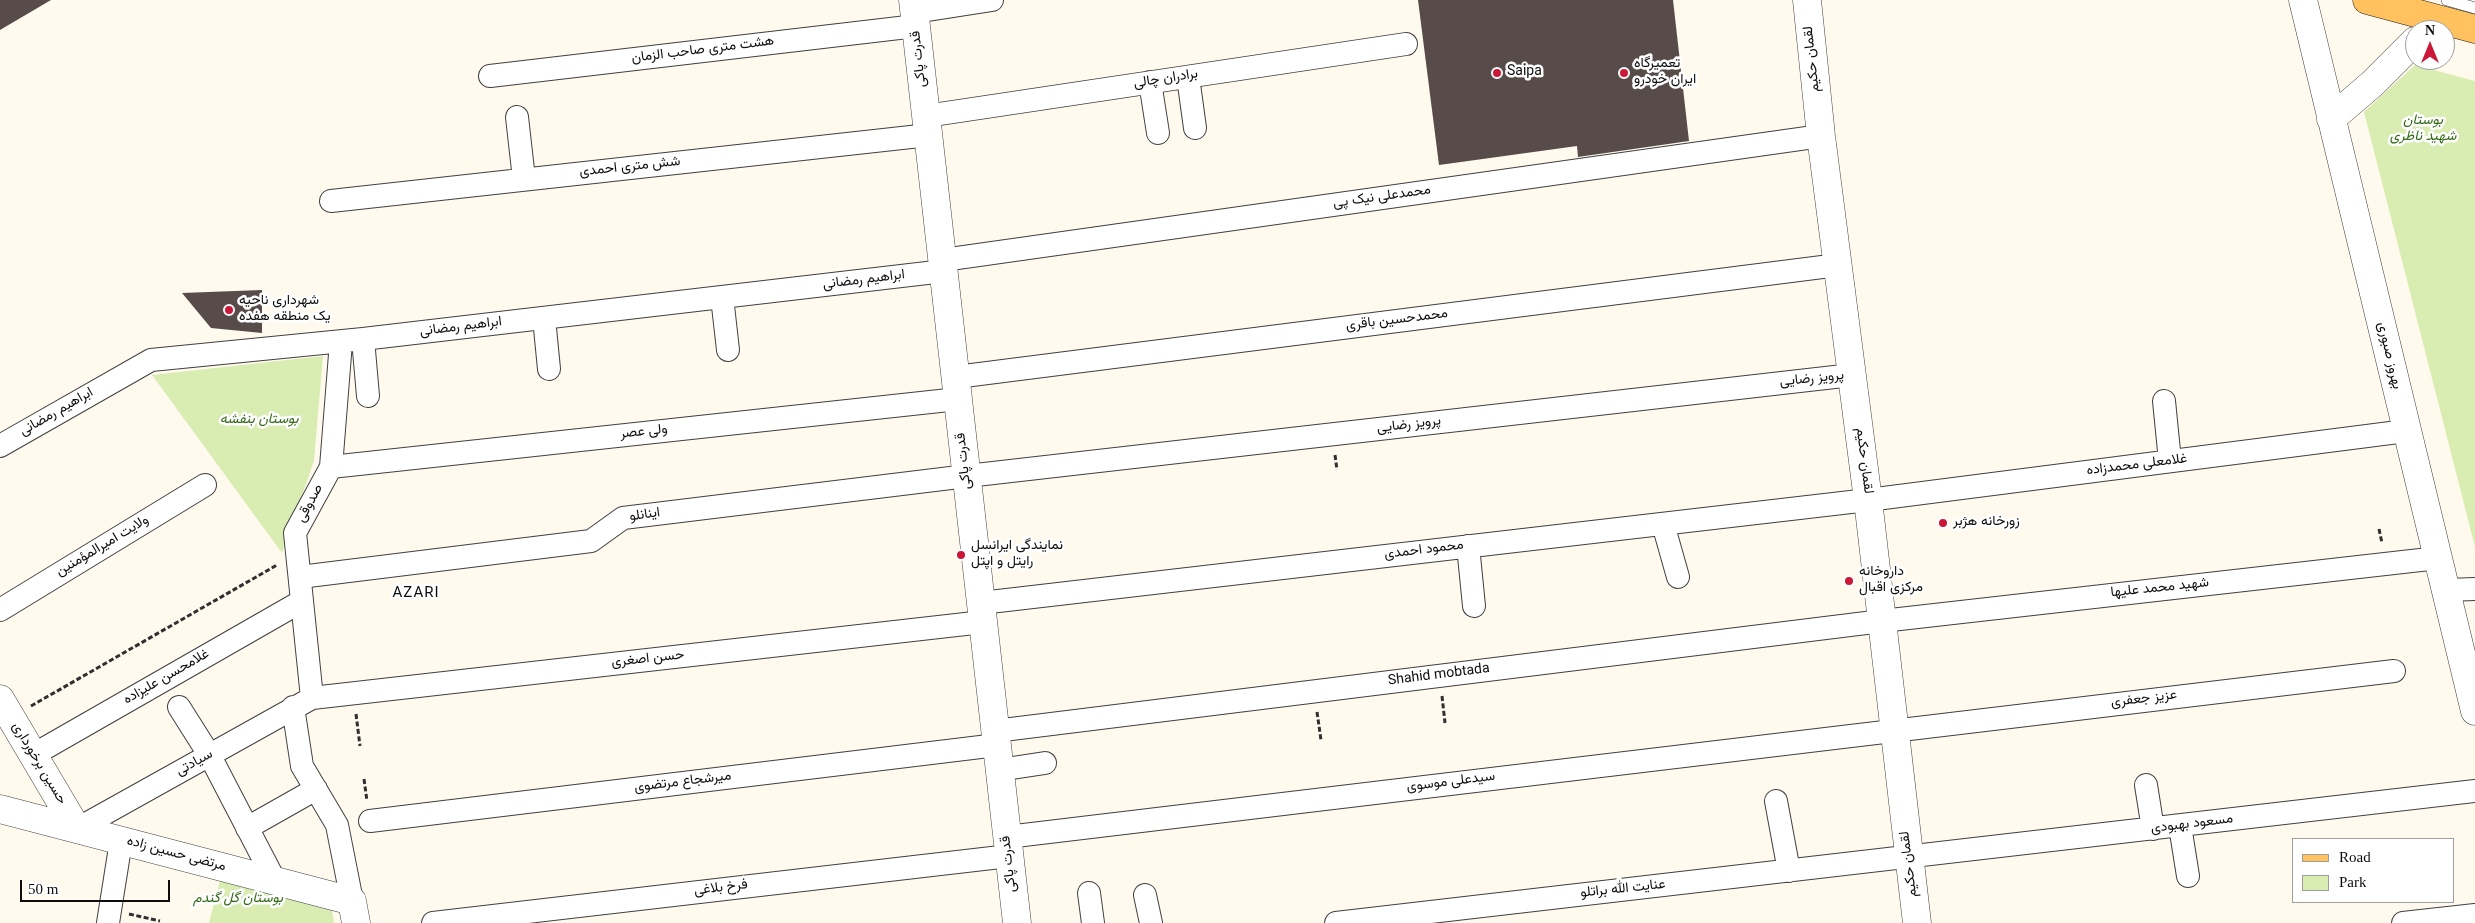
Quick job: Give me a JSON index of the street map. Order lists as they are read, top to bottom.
{
  "streets": {
    "street": [
      "هشت متری صاحب الزمان",
      "قدرت پاکی",
      "لقمان حکیم",
      "برادران چالی",
      "شش متری احمدی",
      "محمدعلی نیک پی",
      "ابراهیم رمضانی",
      "محمدحسین باقری",
      "بهروز صبوری",
      "پرویز رضایی",
      "ولی عصر",
      "غلامعلی محمدزاده",
      "صدوقی",
      "اینانلو",
      "ولایت امیرالمؤمنین",
      "محمود احمدی",
      "شهید محمد علیها",
      "حسن اصغری",
      "Shahid mobtada",
      "غلامحسن علیزاده",
      "عزیز جعفری",
      "حسین برخورداری",
      "سیادتی",
      "میرشجاع مرتضوی",
      "سیدعلی موسوی",
      "مسعود بهبودی",
      "مرتضی حسین زاده",
      "فرخ بلاغی",
      "عنایت الله براتلو"
    ]
  },
  "crossings": [
    ["هشت متری صاحب الزمان", "قدرت پاکی"],
    ["قدرت پاکی", "برادران چالی"],
    ["قدرت پاکی", "شش متری احمدی"],
    ["قدرت پاکی", "محمدعلی نیک پی"],
    ["قدرت پاکی", "ابراهیم رمضانی"],
    ["قدرت پاکی", "محمدحسین باقری"],
    ["قدرت پاکی", "پرویز رضایی"],
    ["قدرت پاکی", "ولی عصر"],
    ["قدرت پاکی", "اینانلو"],
    ["قدرت پاکی", "محمود احمدی"],
    ["قدرت پاکی", "حسن اصغری"],
    ["قدرت پاکی", "Shahid mobtada"],
    ["قدرت پاکی", "میرشجاع مرتضوی"],
    ["قدرت پاکی", "سیدعلی موسوی"],
    ["قدرت پاکی", "فرخ بلاغی"],
    ["لقمان حکیم", "محمدعلی نیک پی"],
    ["لقمان حکیم", "محمدحسین باقری"],
    ["لقمان حکیم", "پرویز رضایی"],
    ["لقمان حکیم", "غلامعلی محمدزاده"],
    ["لقمان حکیم", "محمود احمدی"],
    ["لقمان حکیم", "شهید محمد علیها"],
    ["لقمان حکیم", "Shahid mobtada"],
    ["لقمان حکیم", "عزیز جعفری"],
    ["لقمان حکیم", "سیدعلی موسوی"],
    ["لقمان حکیم", "مسعود بهبودی"],
    ["لقمان حکیم", "عنایت الله براتلو"],
    ["برادران چالی", "شش متری احمدی"],
    ["محمدعلی نیک پی", "ابراهیم رمضانی"],
    ["ابراهیم رمضانی", "صدوقی"],
    ["محمدحسین باقری", "ولی عصر"],
    ["بهروز صبوری", "غلامعلی محمدزاده"],
    ["بهروز صبوری", "شهید محمد علیها"],
    ["پرویز رضایی", "اینانلو"],
    ["ولی عصر", "صدوقی"],
    ["غلامعلی محمدزاده", "محمود احمدی"],
    ["صدوقی", "اینانلو"],
    ["صدوقی", "حسن اصغری"],
    ["صدوقی", "غلامحسن علیزاده"],
    ["صدوقی", "سیادتی"],
    ["صدوقی", "مرتضی حسین زاده"],
    ["محمود احمدی", "حسن اصغری"],
    ["شهید محمد علیها", "Shahid mobtada"],
    ["حسن اصغری", "سیادتی"],
    ["Shahid mobtada", "میرشجاع مرتضوی"],
    ["غلامحسن علیزاده", "حسین برخورداری"],
    ["عزیز جعفری", "سیدعلی موسوی"],
    ["حسین برخورداری", "سیادتی"],
    ["حسین برخورداری", "مرتضی حسین زاده"],
    ["سیادتی", "مرتضی حسین زاده"],
    ["سیدعلی موسوی", "فرخ بلاغی"],
    ["مسعود بهبودی", "عنایت الله براتلو"]
  ],
  "districts": ["AZARI"],
  "parks": ["بوستان شهید ناظری", "بوستان بنفشه", "بوستان گل گندم"],
  "places": [
    "Saipa",
    "تعمیرگاه ایران خودرو",
    "شهرداری ناحیه یک منطقه هفده",
    "زورخانه هژبر",
    "نمایندگی ایرانسل رایتل و اپتل",
    "داروخانه مرکزی اقبال"
  ],
  "legend": ["Road", "Park"],
  "scale_bar": "50 m",
  "north": "top"
}
